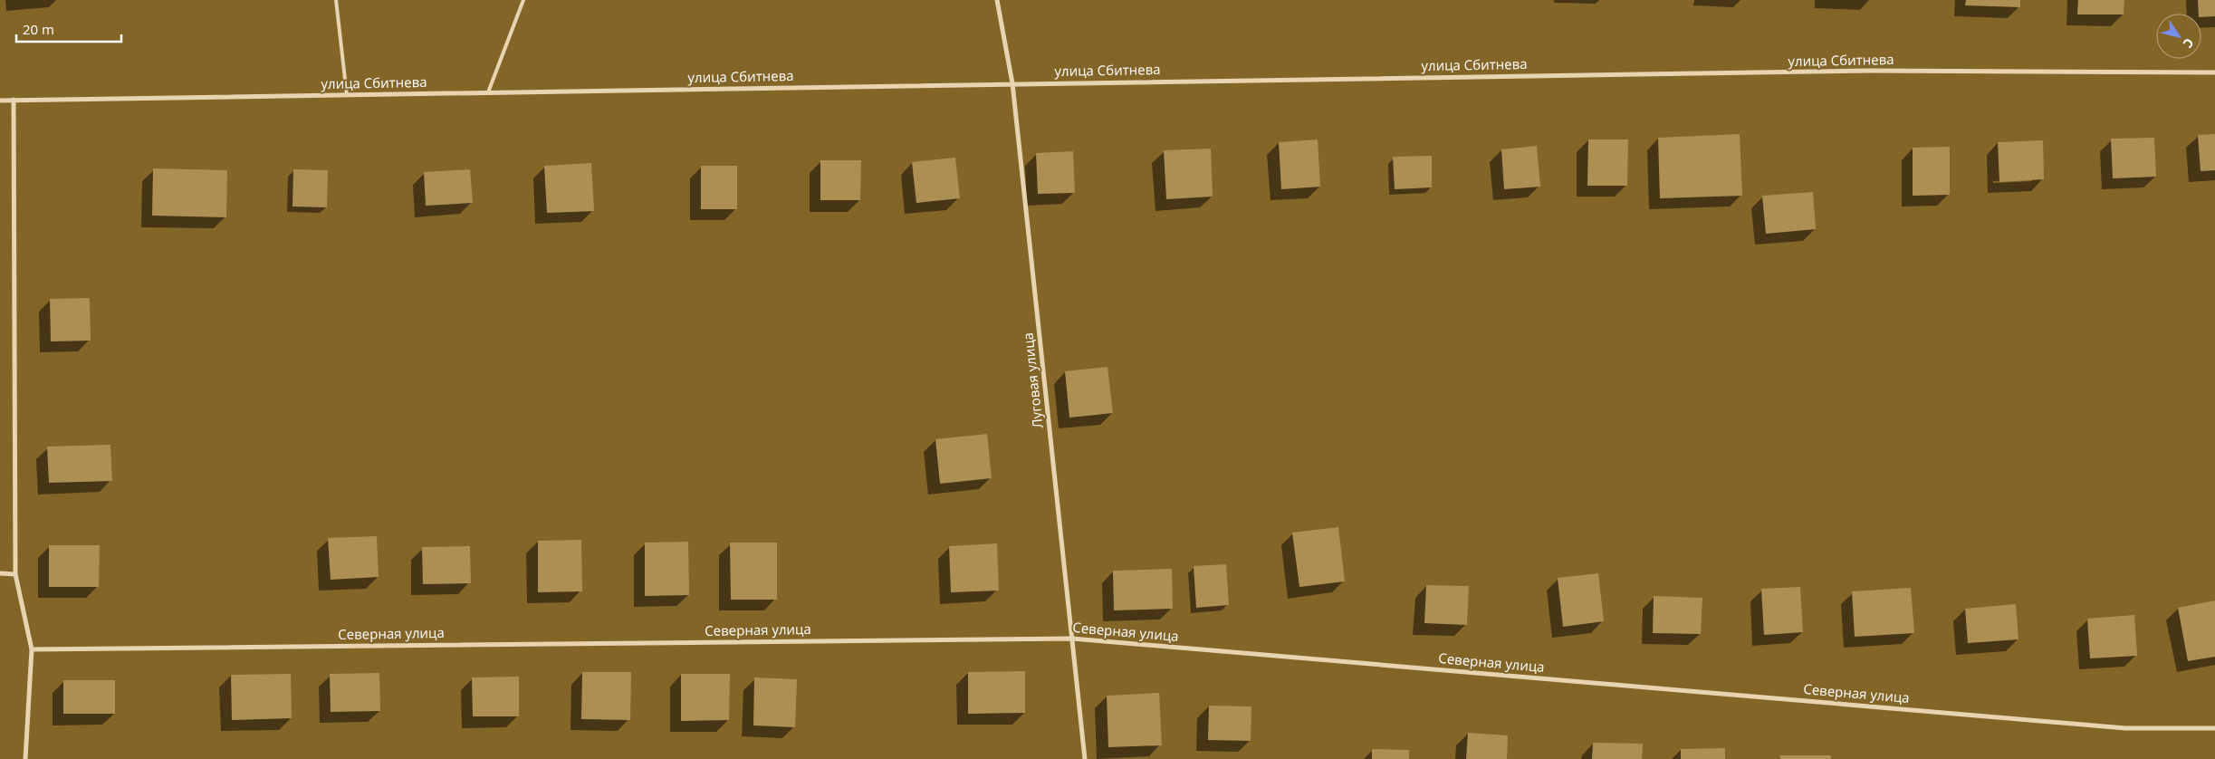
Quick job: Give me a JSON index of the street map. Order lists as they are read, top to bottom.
{
  "streets": {
    "street": ["улица Сбитнева", "Луговая улица", "Северная улица"]
  },
  "crossings": [
    ["улица Сбитнева", "Луговая улица"],
    ["Луговая улица", "Северная улица"]
  ],
  "scale_bar": "20 m",
  "north": "bottom right"
}
